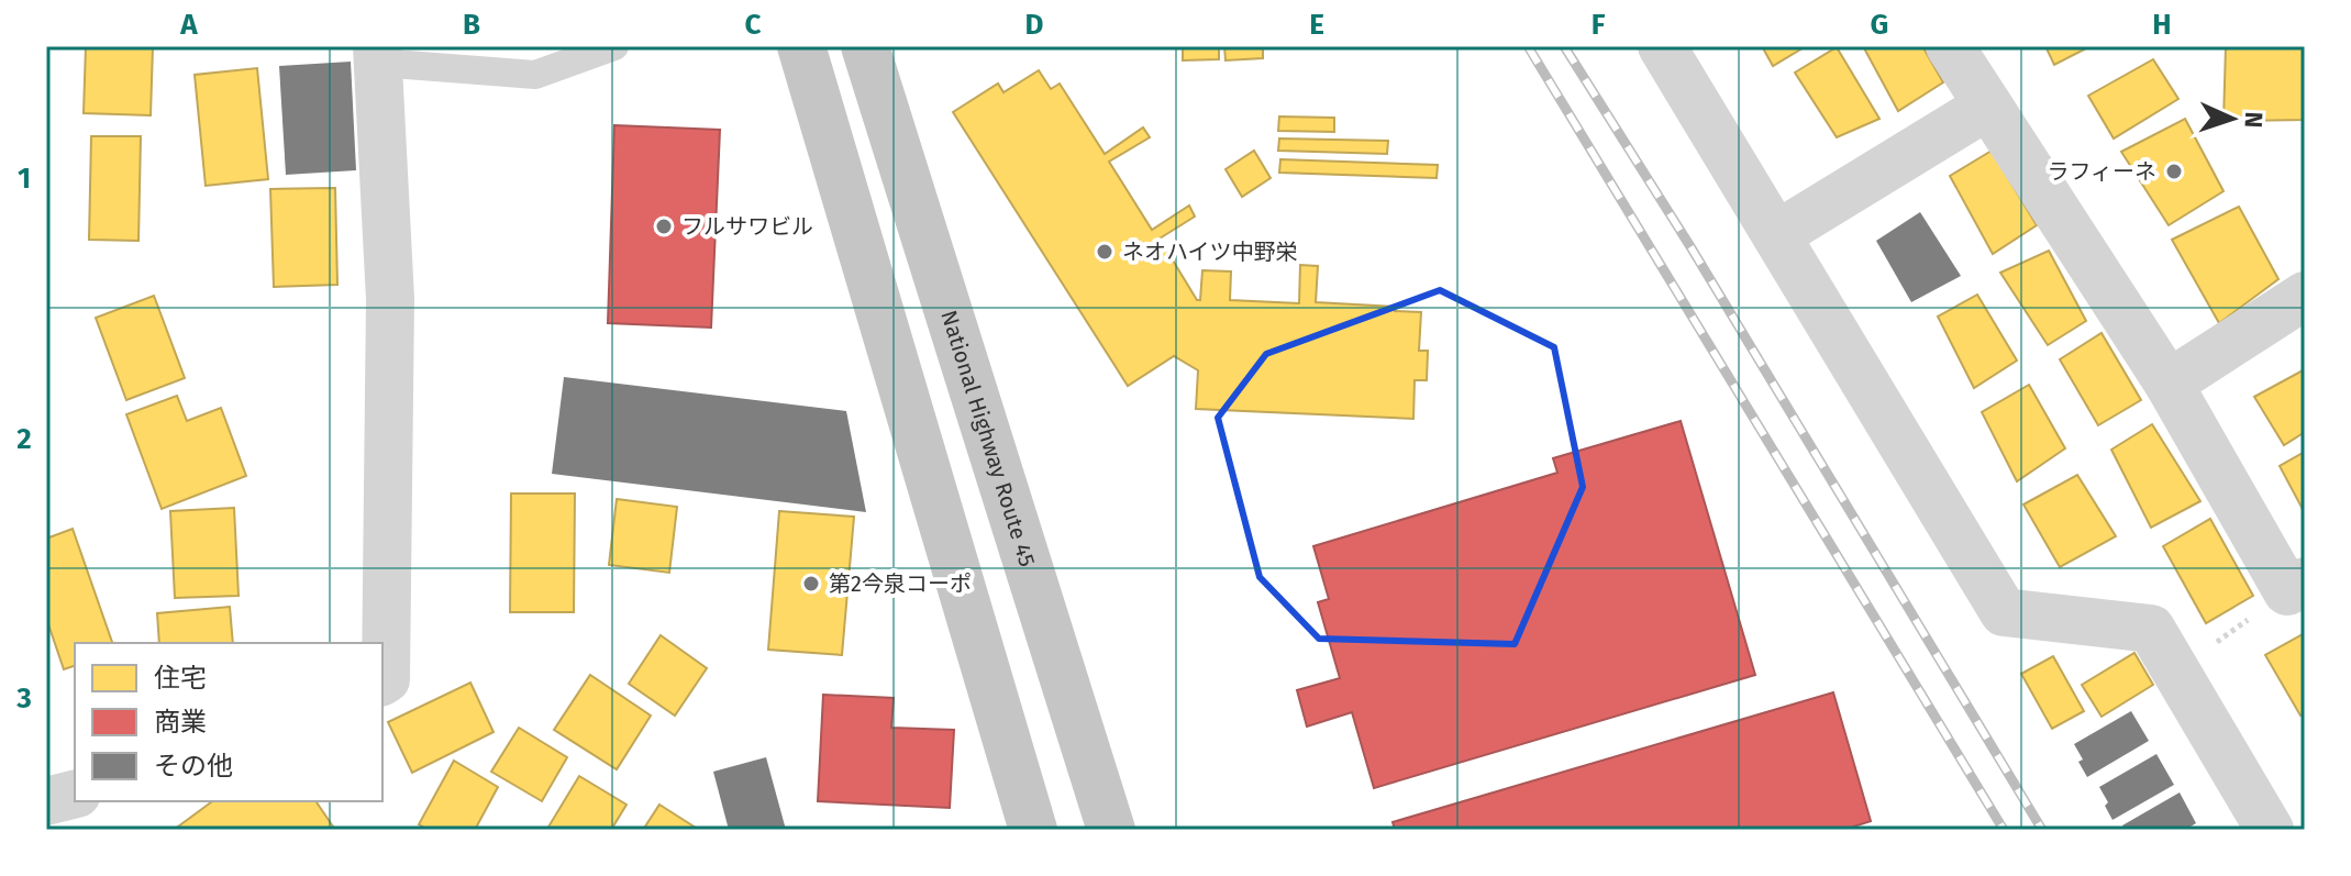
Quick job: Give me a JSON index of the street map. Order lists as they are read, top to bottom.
{
  "streets": {
    "highway": ["National Highway Route 45"]
  },
  "places": [
    "ラフィーネ",
    "フルサワビル",
    "ネオハイツ中野栄",
    "第2今泉コーポ"
  ],
  "legend": ["住宅", "商業", "その他"],
  "north": "right",
  "grid": {
    "columns": [
      "A",
      "B",
      "C",
      "D",
      "E",
      "F",
      "G",
      "H"
    ],
    "rows": ["1", "2", "3"]
  }
}
